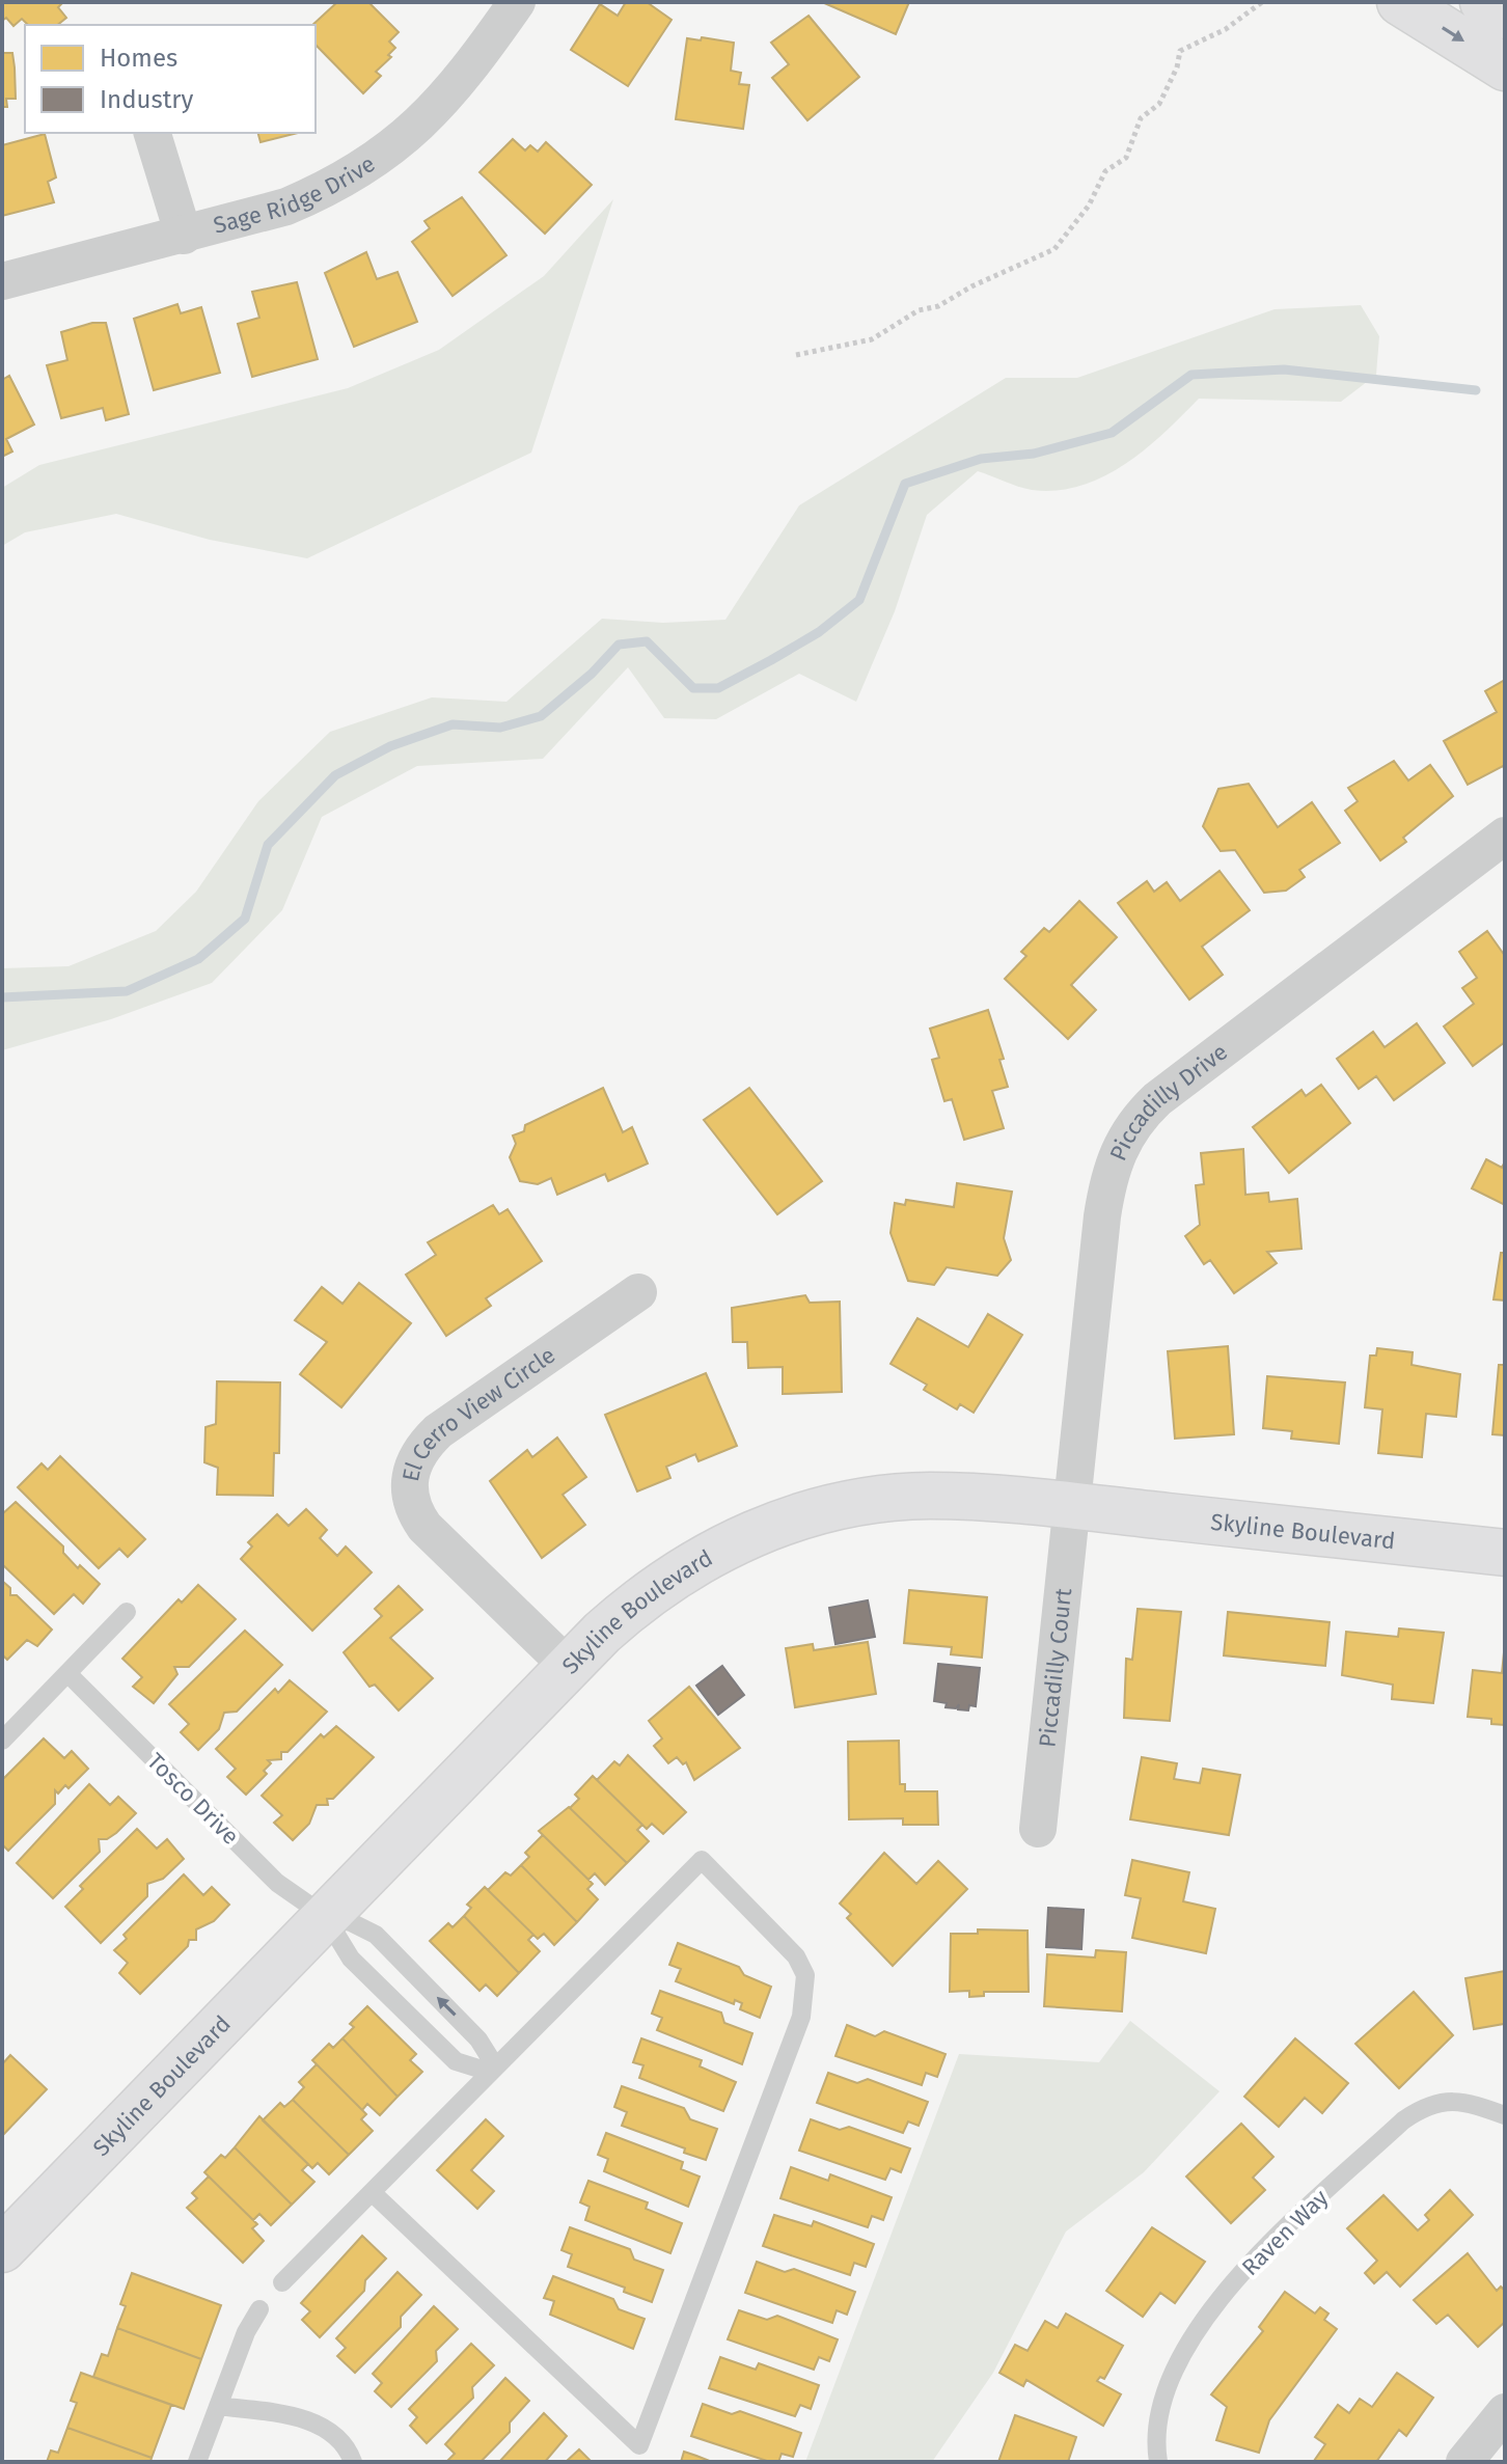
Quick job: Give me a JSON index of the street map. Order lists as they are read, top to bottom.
{
  "streets": {
    "street": [
      "Sage Ridge Drive",
      "Piccadilly Drive",
      "El Cerro View Circle",
      "Skyline Boulevard",
      "Piccadilly Court"
    ],
    "lane": ["Tosco Drive", "Raven Way"]
  },
  "crossings": [
    ["Piccadilly Drive", "Skyline Boulevard"],
    ["Piccadilly Drive", "Piccadilly Court"],
    ["El Cerro View Circle", "Skyline Boulevard"],
    ["Skyline Boulevard", "Piccadilly Court"],
    ["Skyline Boulevard", "Tosco Drive"]
  ],
  "legend": ["Homes", "Industry"]
}
